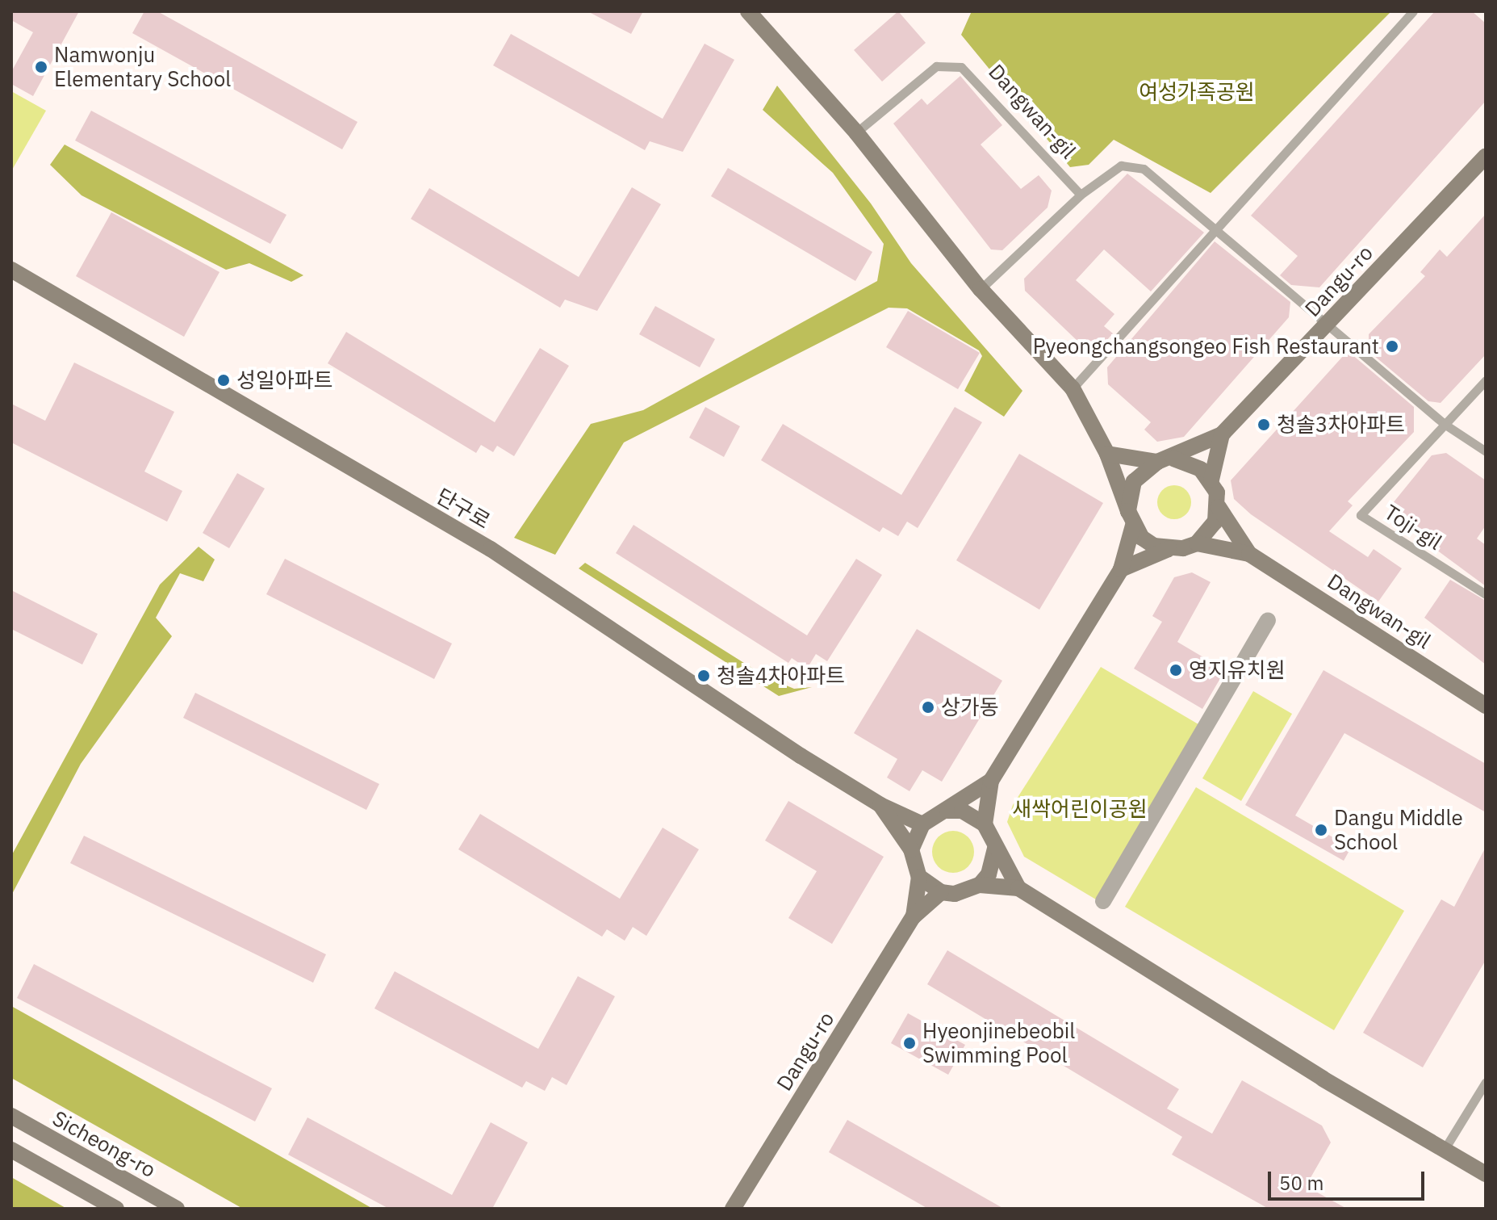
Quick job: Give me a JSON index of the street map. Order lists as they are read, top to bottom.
{
  "streets": {
    "street": [
      "Dangwan-gil",
      "Dangu-ro",
      "단구로",
      "Sicheong-ro"
    ],
    "lane": ["Toji-gil"]
  },
  "parks": ["여성가족공원", "새싹어린이공원"],
  "places": [
    "Namwonju Elementary School",
    "Pyeongchangsongeo Fish Restaurant",
    "성일아파트",
    "청솔3차아파트",
    "영지유치원",
    "청솔4차아파트",
    "상가동",
    "Dangu Middle School",
    "Hyeonjinebeobil Swimming Pool"
  ],
  "scale_bar": "50 m"
}
